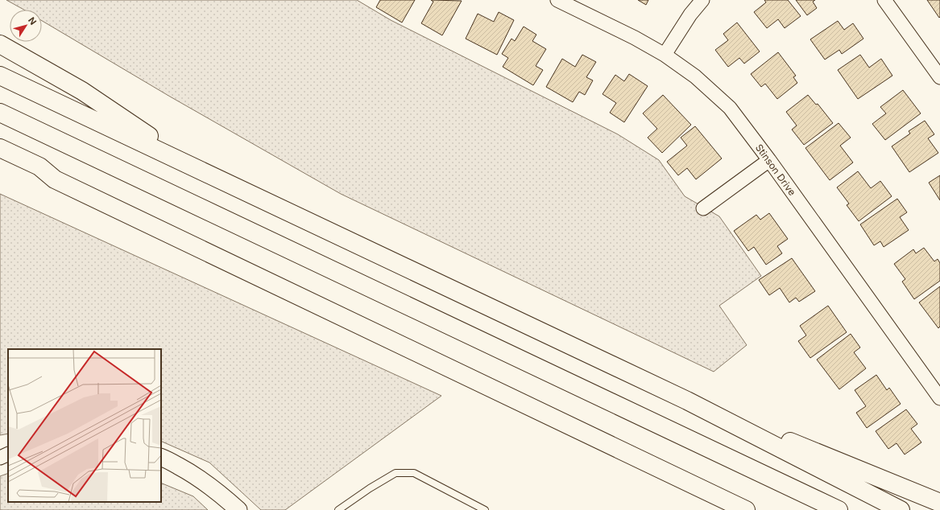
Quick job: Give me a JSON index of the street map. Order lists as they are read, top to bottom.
{
  "streets": {
    "street": ["Stinson Drive"]
  },
  "north": "top right"
}
